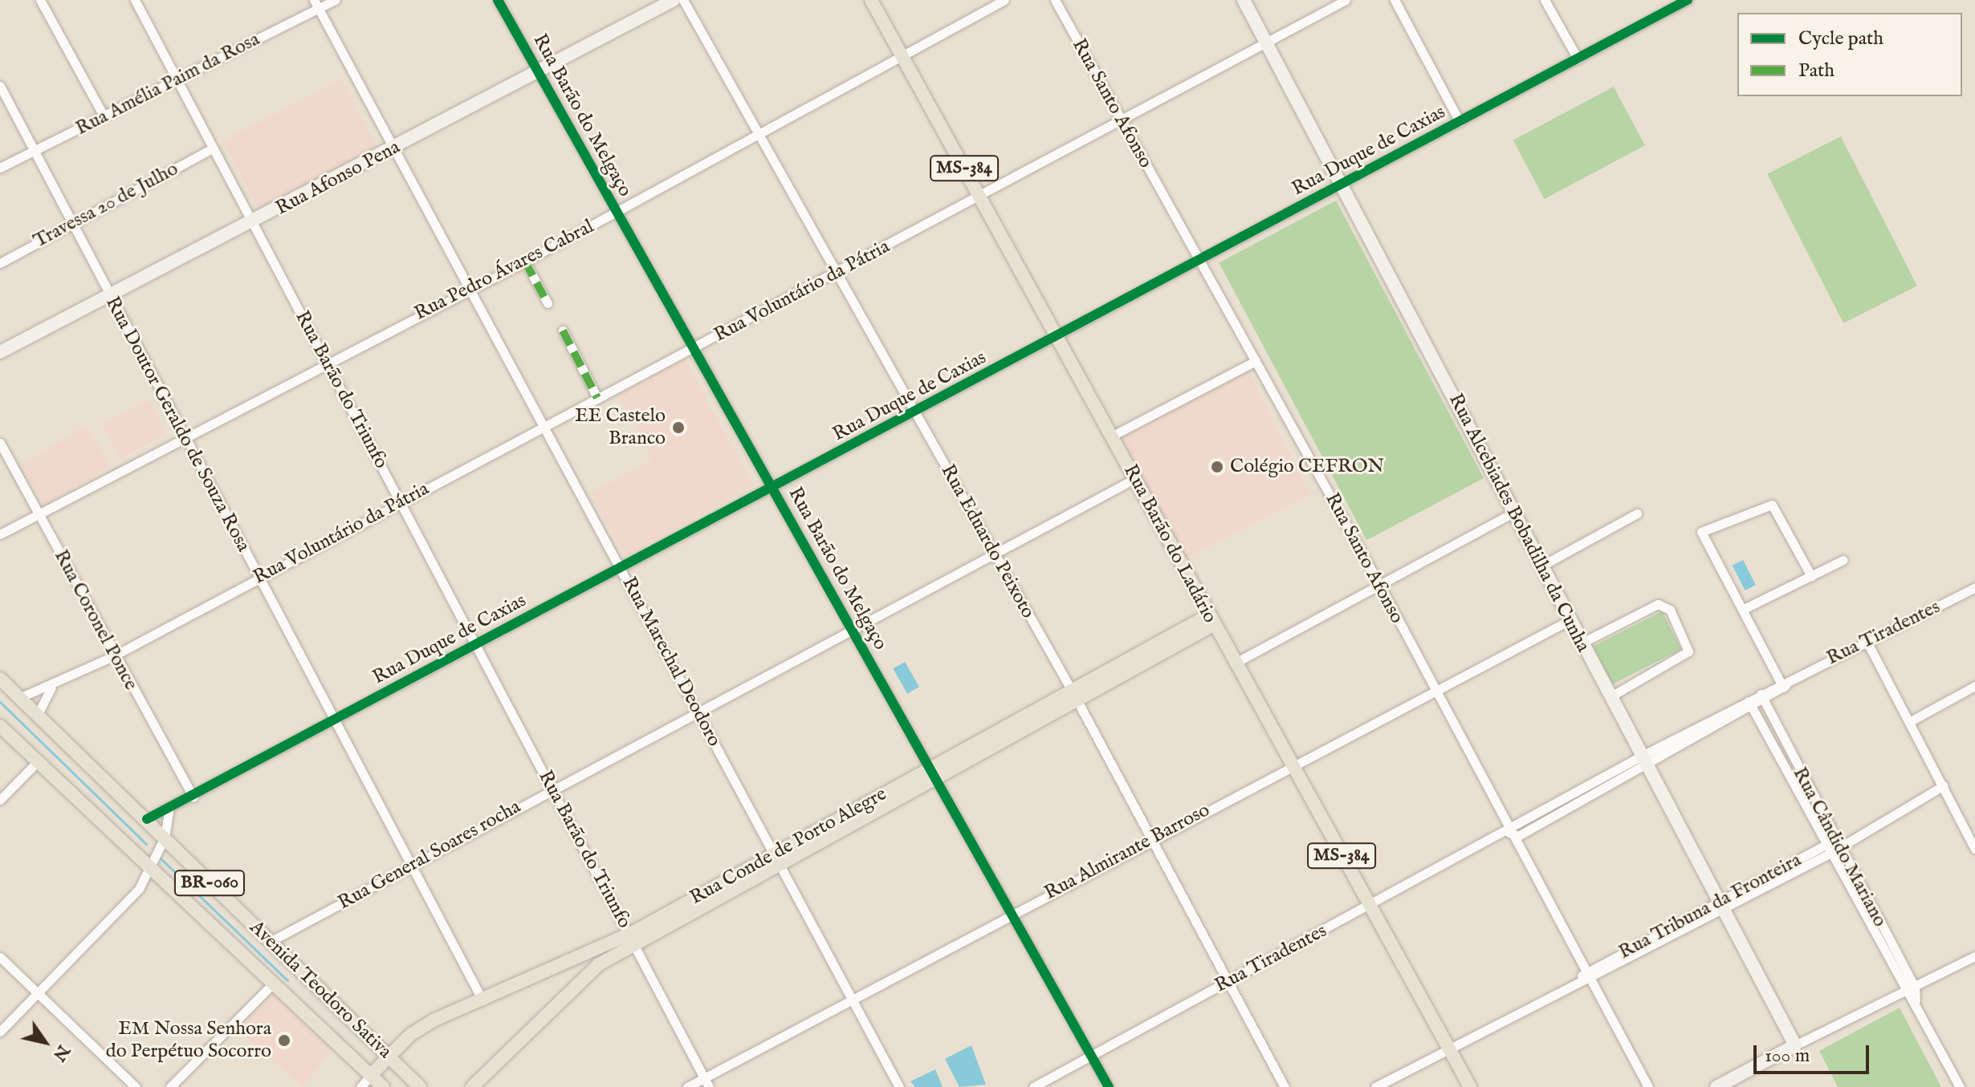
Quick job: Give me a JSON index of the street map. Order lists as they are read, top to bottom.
{
  "streets": {
    "main road": [
      "MS-384",
      "Rua Barão do Ladário",
      "Rua Conde de Porto Alegre",
      "BR-060",
      "Avenida Teodoro Sativa"
    ],
    "street": [
      "Rua Amélia Paim da Rosa",
      "Rua Santo Afonso",
      "Rua Barão do Melgaço",
      "Rua Duque de Caxias",
      "Rua Afonso Pena",
      "Travessa 20 de Julho",
      "Rua Pedro Ávares Cabral",
      "Rua Voluntário da Pátria",
      "Rua Barão do Triunfo",
      "Rua Doutor Geraldo de Souza Rosa",
      "Rua Alcebiades Bobadilha da Cunha",
      "Rua Eduardo Peixoto",
      "Rua Coronel Ponce",
      "Rua Tiradentes",
      "Rua Marechal Deodoro",
      "Rua Cândido Mariano",
      "Rua Almirante Barroso",
      "Rua General Soares rocha",
      "Rua Tribuna da Fronteira"
    ]
  },
  "crossings": [
    ["Rua Amélia Paim da Rosa", "Rua Barão do Triunfo"],
    ["Rua Amélia Paim da Rosa", "Rua Doutor Geraldo de Souza Rosa"],
    ["Rua Amélia Paim da Rosa", "Rua Marechal Deodoro"],
    ["Rua Santo Afonso", "Rua Duque de Caxias"],
    ["Rua Santo Afonso", "Rua Voluntário da Pátria"],
    ["Rua Santo Afonso", "Rua Tiradentes"],
    ["Rua Santo Afonso", "Rua Almirante Barroso"],
    ["Rua Santo Afonso", "Rua Tribuna da Fronteira"],
    ["Rua Barão do Melgaço", "Rua Duque de Caxias"],
    ["Rua Barão do Melgaço", "Rua Afonso Pena"],
    ["Rua Barão do Melgaço", "Rua Pedro Ávares Cabral"],
    ["Rua Barão do Melgaço", "Rua Voluntário da Pátria"],
    ["Rua Barão do Melgaço", "Rua Tiradentes"],
    ["Rua Barão do Melgaço", "Rua Conde de Porto Alegre"],
    ["Rua Barão do Melgaço", "Rua Almirante Barroso"],
    ["Rua Barão do Melgaço", "Rua General Soares rocha"],
    ["Rua Duque de Caxias", "Rua Barão do Triunfo"],
    ["Rua Duque de Caxias", "Rua Doutor Geraldo de Souza Rosa"],
    ["Rua Duque de Caxias", "Rua Alcebiades Bobadilha da Cunha"],
    ["Rua Duque de Caxias", "Rua Eduardo Peixoto"],
    ["Rua Duque de Caxias", "Rua Barão do Ladário"],
    ["Rua Duque de Caxias", "Rua Coronel Ponce"],
    ["Rua Duque de Caxias", "Rua Marechal Deodoro"],
    ["Rua Duque de Caxias", "Avenida Teodoro Sativa"],
    ["Rua Afonso Pena", "Rua Barão do Triunfo"],
    ["Rua Afonso Pena", "Rua Doutor Geraldo de Souza Rosa"],
    ["Rua Afonso Pena", "Rua Marechal Deodoro"],
    ["Travessa 20 de Julho", "Rua Barão do Triunfo"],
    ["Travessa 20 de Julho", "Rua Doutor Geraldo de Souza Rosa"],
    ["Rua Pedro Ávares Cabral", "Rua Barão do Triunfo"],
    ["Rua Pedro Ávares Cabral", "Rua Doutor Geraldo de Souza Rosa"],
    ["Rua Pedro Ávares Cabral", "Rua Eduardo Peixoto"],
    ["Rua Pedro Ávares Cabral", "Rua Barão do Ladário"],
    ["Rua Pedro Ávares Cabral", "Rua Coronel Ponce"],
    ["Rua Pedro Ávares Cabral", "Rua Marechal Deodoro"],
    ["Rua Voluntário da Pátria", "Rua Barão do Triunfo"],
    ["Rua Voluntário da Pátria", "Rua Doutor Geraldo de Souza Rosa"],
    ["Rua Voluntário da Pátria", "Rua Alcebiades Bobadilha da Cunha"],
    ["Rua Voluntário da Pátria", "Rua Eduardo Peixoto"],
    ["Rua Voluntário da Pátria", "Rua Barão do Ladário"],
    ["Rua Voluntário da Pátria", "Rua Coronel Ponce"],
    ["Rua Voluntário da Pátria", "Rua Marechal Deodoro"],
    ["Rua Voluntário da Pátria", "Avenida Teodoro Sativa"],
    ["Rua Barão do Triunfo", "Rua Conde de Porto Alegre"],
    ["Rua Barão do Triunfo", "Rua Almirante Barroso"],
    ["Rua Barão do Triunfo", "Rua General Soares rocha"],
    ["Rua Doutor Geraldo de Souza Rosa", "Rua Conde de Porto Alegre"],
    ["Rua Doutor Geraldo de Souza Rosa", "Rua General Soares rocha"],
    ["Rua Alcebiades Bobadilha da Cunha", "Rua Tiradentes"],
    ["Rua Alcebiades Bobadilha da Cunha", "Rua Almirante Barroso"],
    ["Rua Alcebiades Bobadilha da Cunha", "Rua Tribuna da Fronteira"],
    ["Rua Eduardo Peixoto", "Rua Tiradentes"],
    ["Rua Eduardo Peixoto", "Rua Conde de Porto Alegre"],
    ["Rua Eduardo Peixoto", "Rua Almirante Barroso"],
    ["Rua Eduardo Peixoto", "Rua General Soares rocha"],
    ["Rua Barão do Ladário", "Rua Tiradentes"],
    ["Rua Barão do Ladário", "Rua Conde de Porto Alegre"],
    ["Rua Barão do Ladário", "Rua Almirante Barroso"],
    ["Rua Barão do Ladário", "Rua General Soares rocha"],
    ["Rua Barão do Ladário", "Rua Tribuna da Fronteira"],
    ["Rua Tiradentes", "Rua Cândido Mariano"],
    ["Rua Marechal Deodoro", "Rua Conde de Porto Alegre"],
    ["Rua Marechal Deodoro", "Rua Almirante Barroso"],
    ["Rua Marechal Deodoro", "Rua General Soares rocha"],
    ["Rua Conde de Porto Alegre", "Avenida Teodoro Sativa"],
    ["Rua Cândido Mariano", "Rua Tribuna da Fronteira"],
    ["Rua General Soares rocha", "Avenida Teodoro Sativa"]
  ],
  "places": ["EE Castelo Branco", "Colégio CEFRON", "EM Nossa Senhora do Perpétuo Socorro"],
  "legend": ["Cycle path", "Path"],
  "scale_bar": "100 m",
  "north": "bottom right"
}
